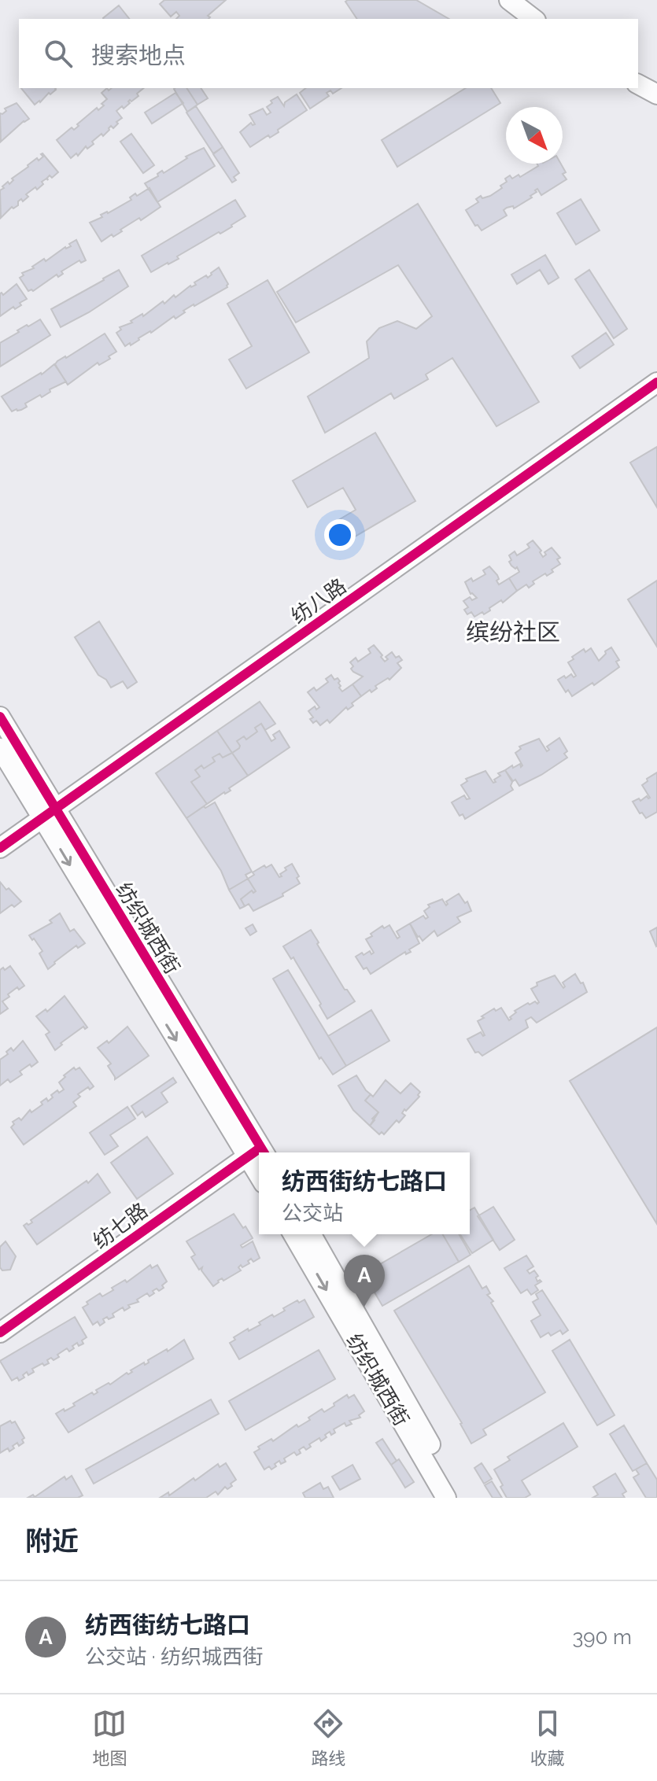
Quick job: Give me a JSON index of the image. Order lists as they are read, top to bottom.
{
  "streets": {
    "street": ["纺八路", "纺织城西街", "纺七路"]
  },
  "crossings": [
    ["纺八路", "纺织城西街"],
    ["纺织城西街", "纺七路"]
  ],
  "districts": ["缤纷社区"],
  "north": "bottom right",
  "page": {
    "search": "搜索地点",
    "popup": ["纺西街纺七路口", "公交站"],
    "pins": "A",
    "heading": "附近",
    "list": [
      {
        "mark": "A",
        "name": "纺西街纺七路口",
        "note": "公交站 · 纺织城西街",
        "value": "390 m"
      }
    ],
    "nav": ["地图", "路线", "收藏"]
  }
}
